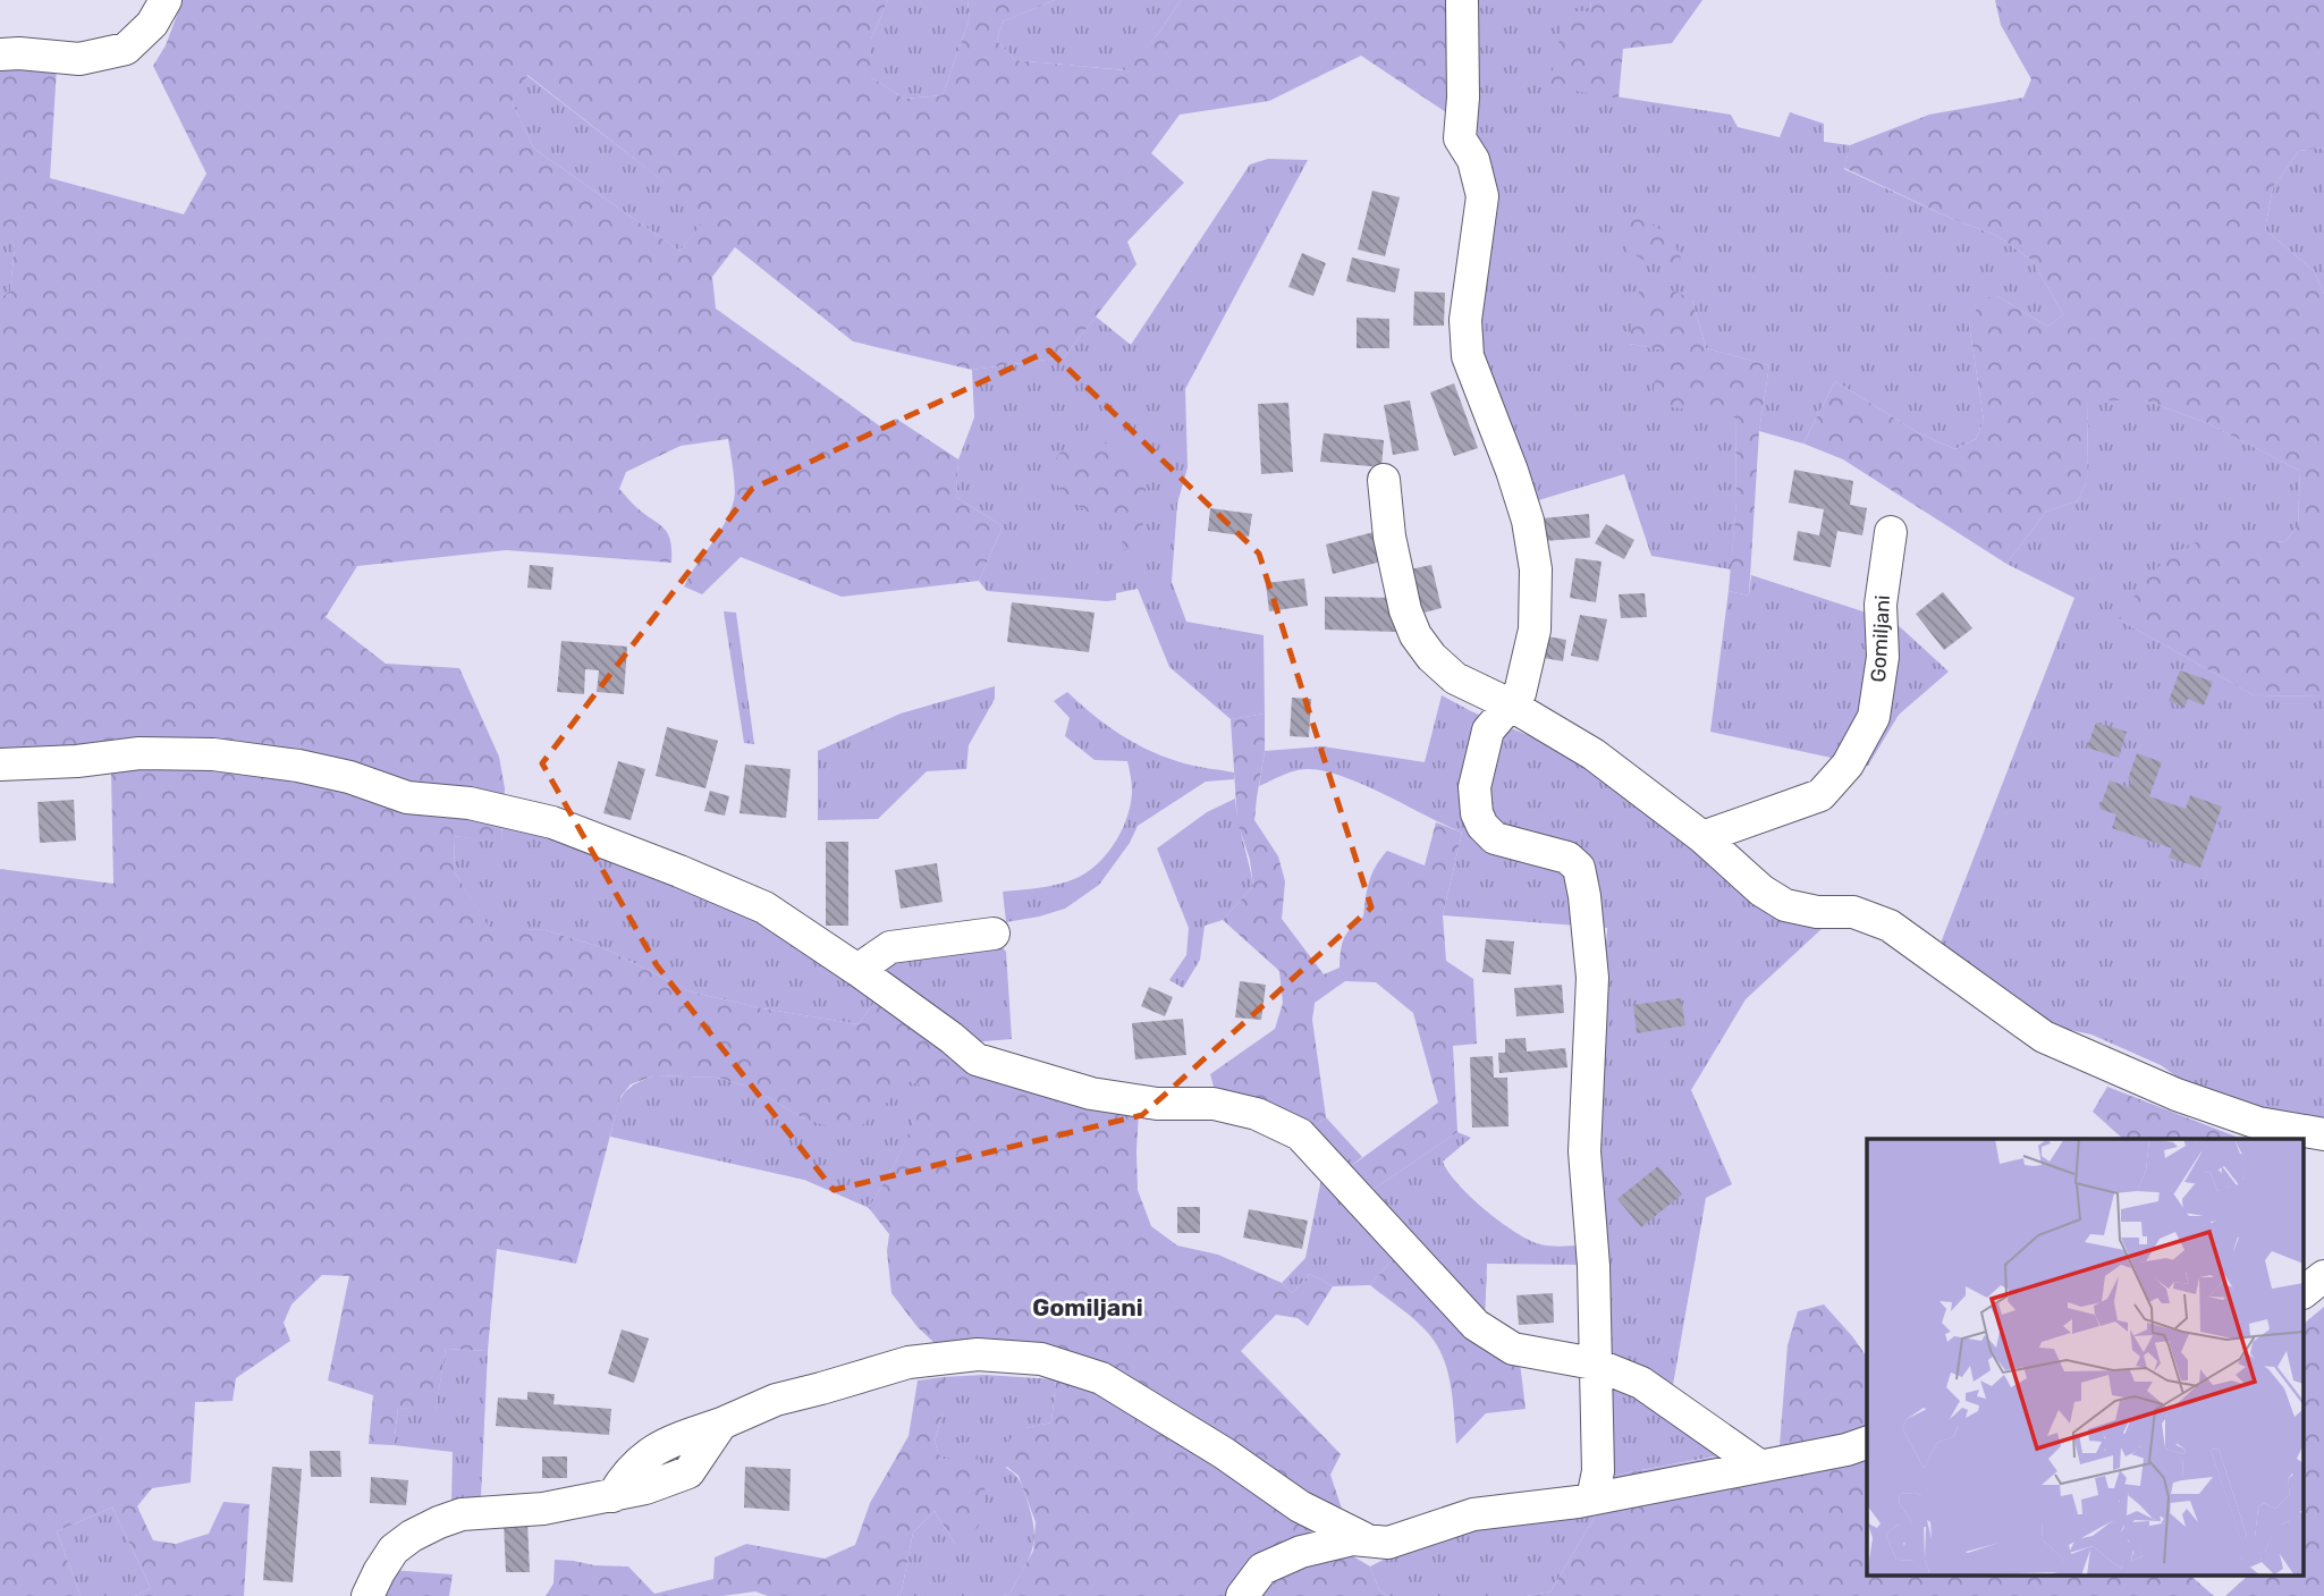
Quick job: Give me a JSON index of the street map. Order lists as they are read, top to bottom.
{
  "streets": {
    "street": ["Gomiljani"]
  },
  "districts": ["Gomiljani"]
}
